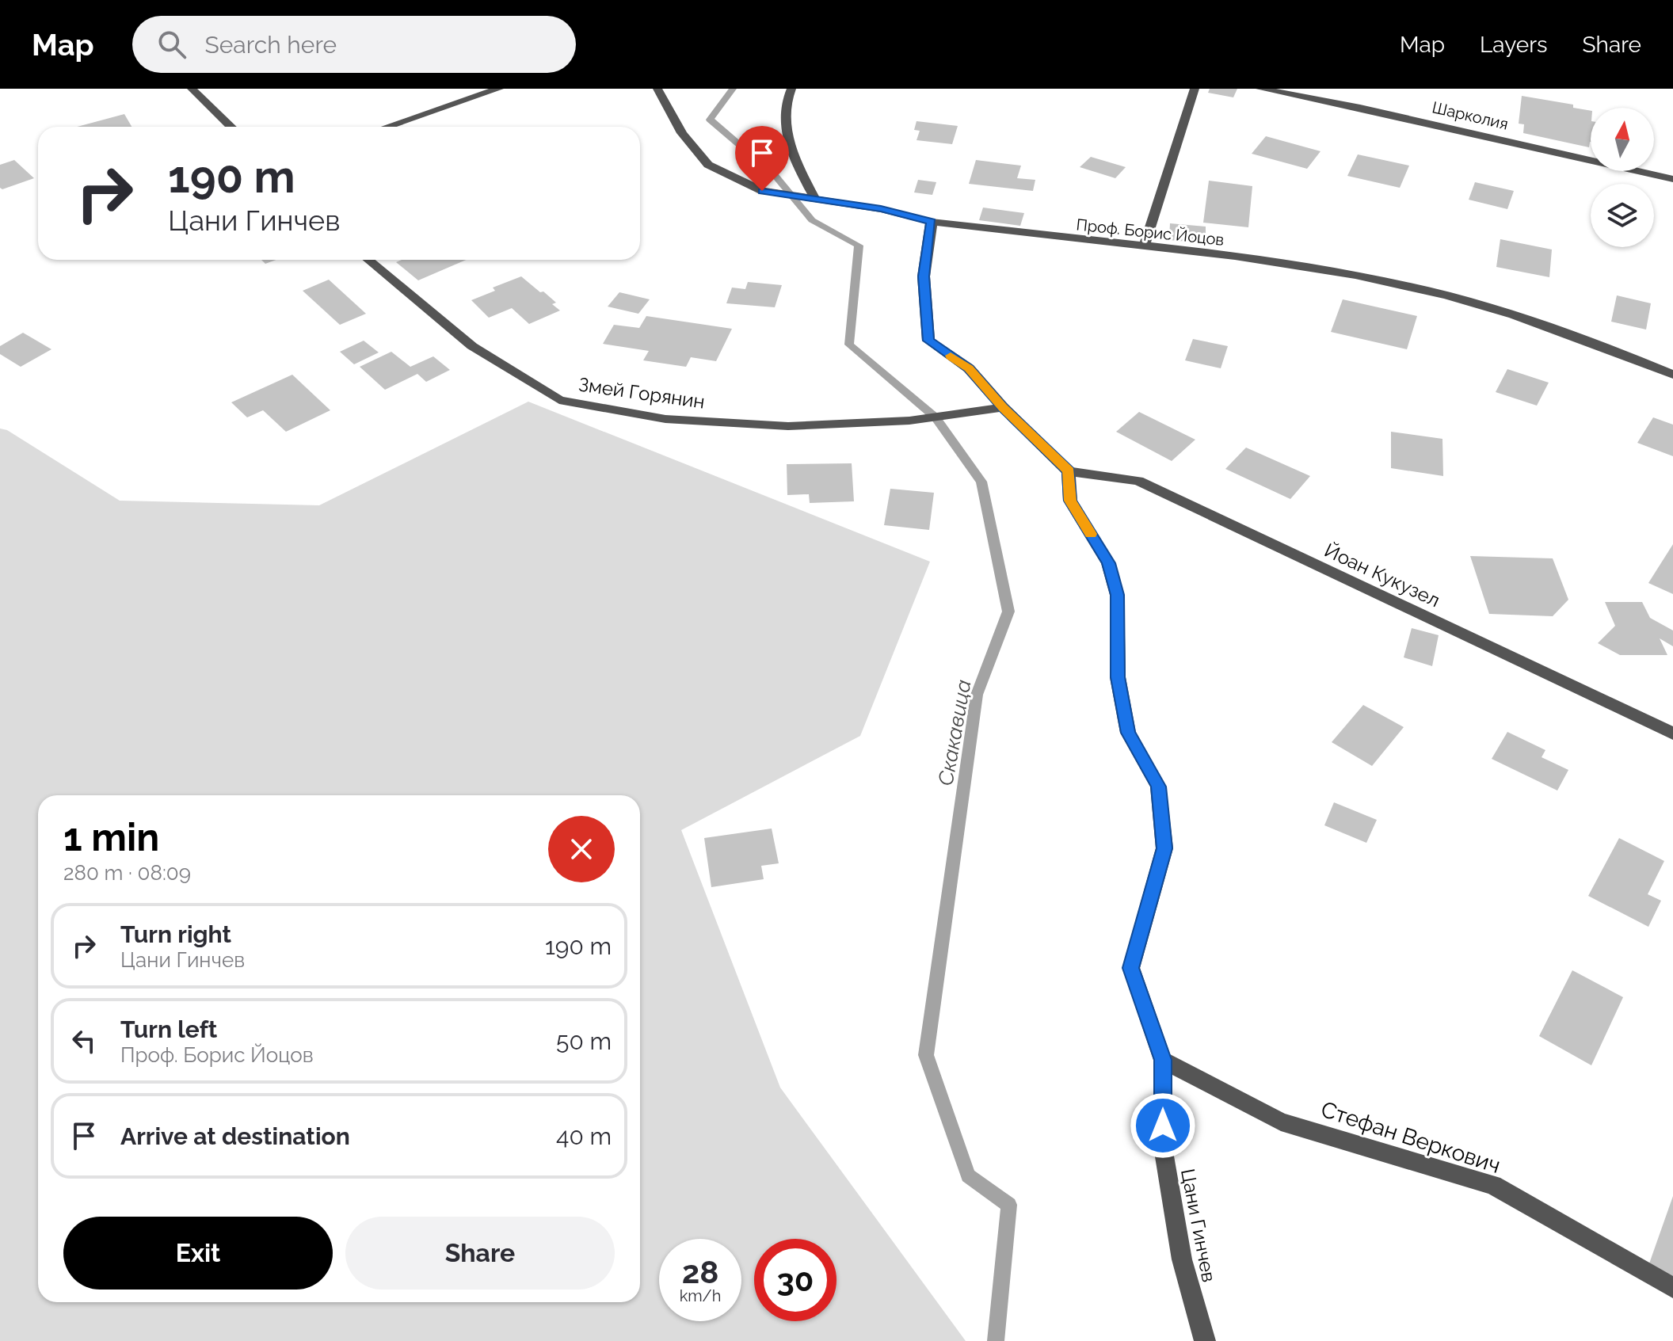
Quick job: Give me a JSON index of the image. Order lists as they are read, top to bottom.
{
  "streets": {
    "street": [
      "Шарколия",
      "Проф. Борис Йоцов",
      "Змей Горянин",
      "Йоан Кукузел",
      "Стефан Веркович",
      "Цани Гинчев"
    ]
  },
  "crossings": [
    ["Йоан Кукузел", "Цани Гинчев"],
    ["Стефан Веркович", "Цани Гинчев"]
  ],
  "water": ["Скакавица"],
  "north": "top",
  "page": {
    "header": "Map",
    "search": "Search here",
    "nav": ["Map", "Layers", "Share"],
    "turn": ["190 m", "Цани Гинчев"],
    "heading": ["1 min", "280 m · 08:09"],
    "list": [
      {
        "name": "Turn right",
        "note": "Цани Гинчев",
        "value": "190 m"
      },
      {
        "name": "Turn left",
        "note": "Проф. Борис Йоцов",
        "value": "50 m"
      },
      {
        "name": "Arrive at destination",
        "value": "40 m"
      }
    ],
    "buttons": ["Exit", "Share"],
    "speed": "28 km/h",
    "limit": "30"
  }
}
